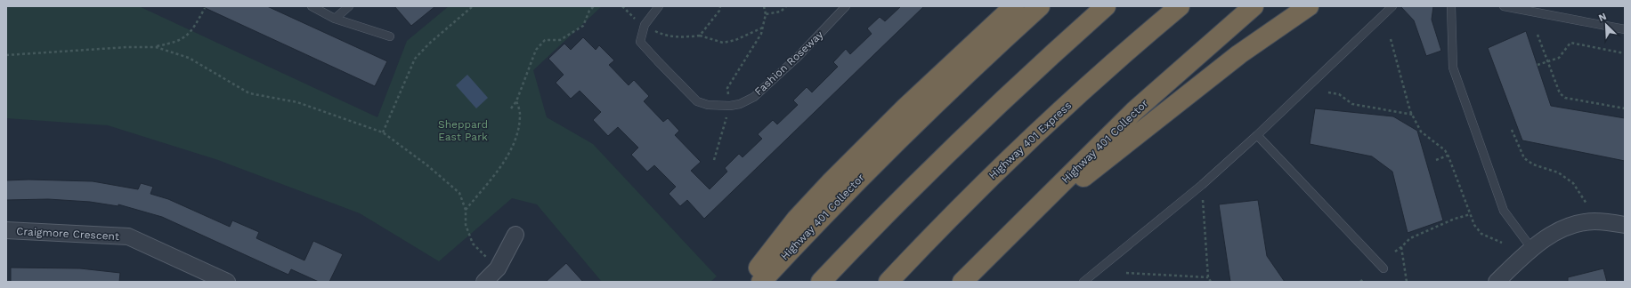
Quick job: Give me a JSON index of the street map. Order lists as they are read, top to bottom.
{
  "streets": {
    "highway": ["Highway 401 Express", "Highway 401 Collector"],
    "street": ["Craigmore Crescent"],
    "lane": ["Fashion Roseway"]
  },
  "parks": ["Sheppard East Park"],
  "north": "top left"
}
